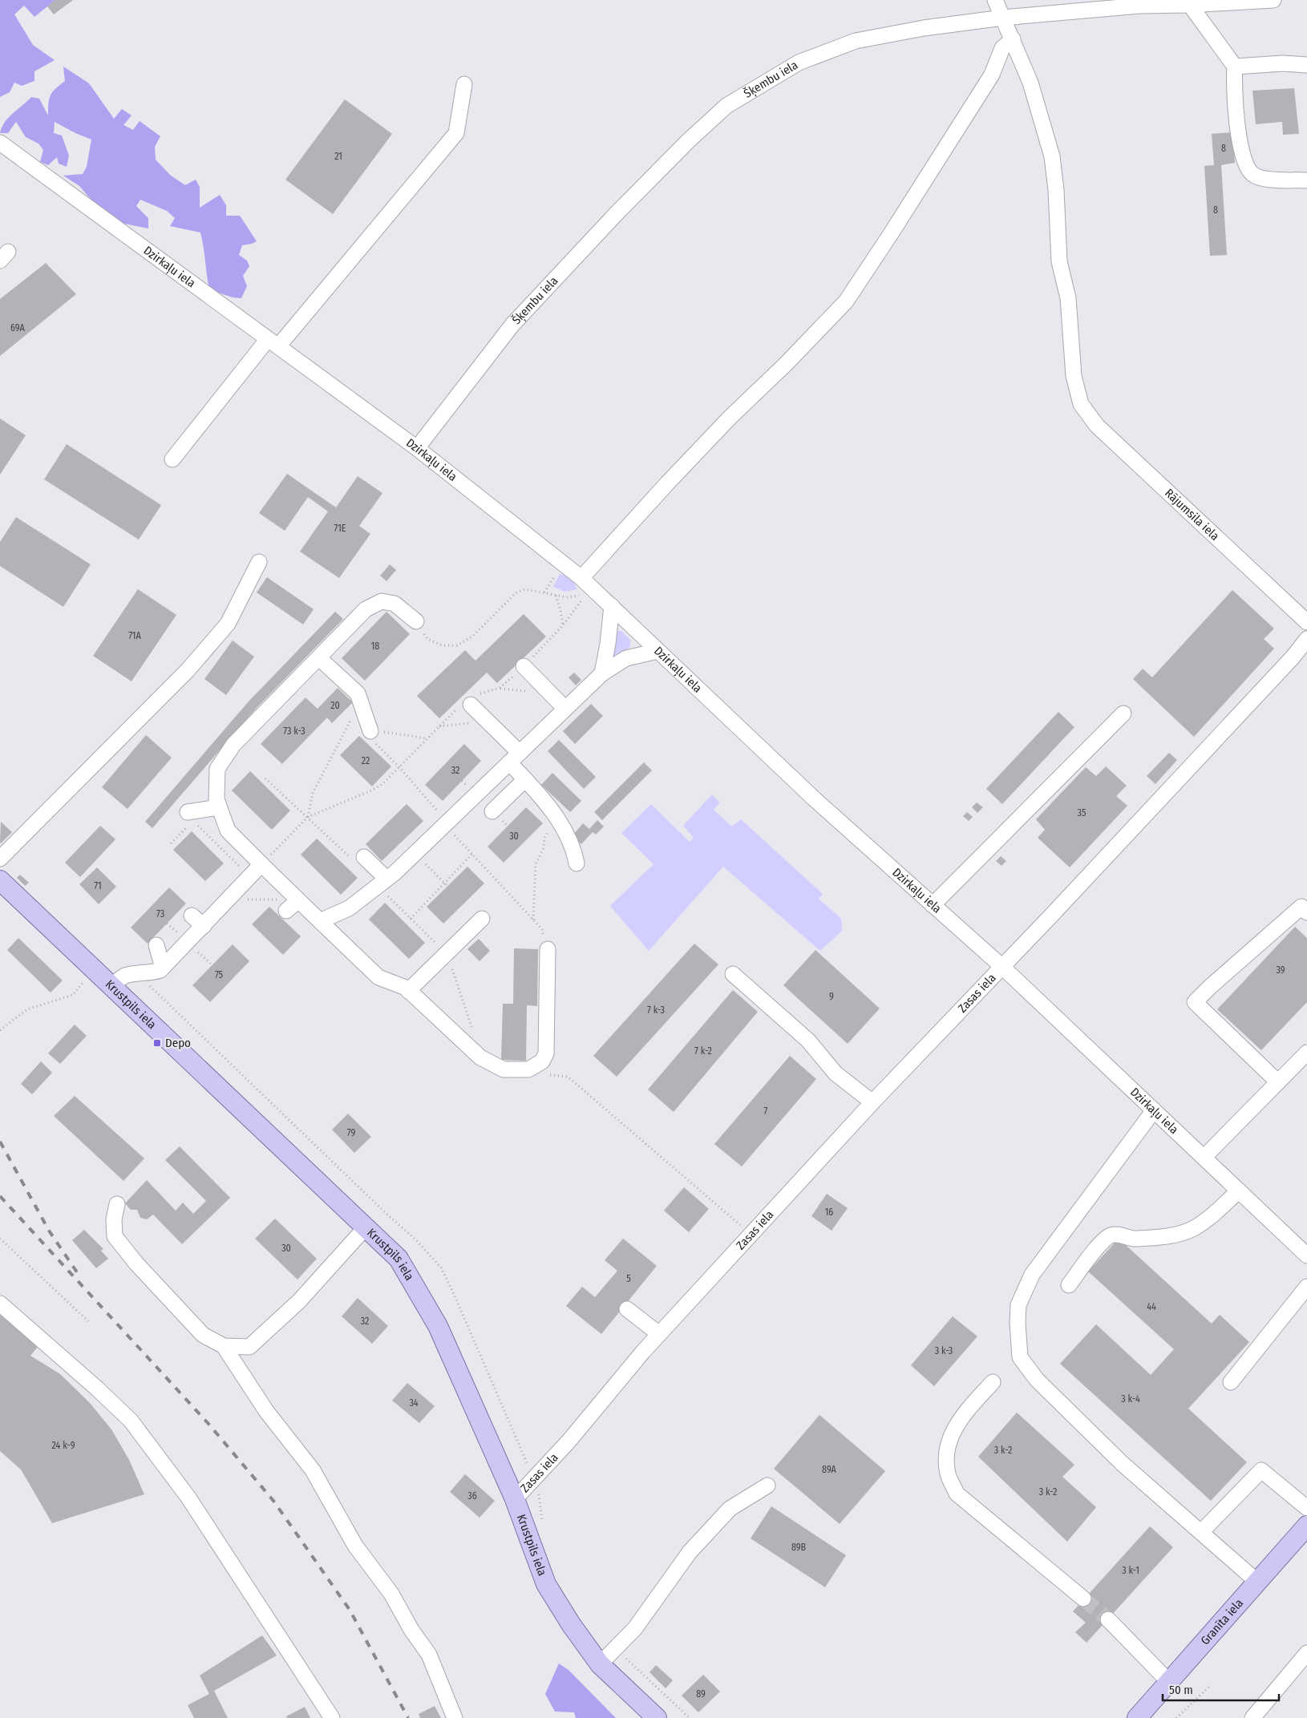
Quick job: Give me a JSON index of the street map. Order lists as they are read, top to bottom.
{
  "streets": {
    "main road": ["Krustpils iela", "Granīta iela"],
    "street": [
      "Šķembu iela",
      "Dzirkaļu iela",
      "Rājumsila iela",
      "Zasas iela"
    ]
  },
  "crossings": [
    ["Šķembu iela", "Dzirkaļu iela"],
    ["Dzirkaļu iela", "Zasas iela"],
    ["Zasas iela", "Krustpils iela"]
  ],
  "places": {
    "transit": ["Depo"]
  },
  "house_numbers": [
    "8",
    "21",
    "8",
    "69A",
    "71E",
    "71A",
    "18",
    "20",
    "73 k-3",
    "22",
    "32",
    "35",
    "30",
    "71",
    "73",
    "39",
    "75",
    "9",
    "7 k-3",
    "7 k-2",
    "7",
    "79",
    "16",
    "30",
    "5",
    "44",
    "32",
    "3 k-3",
    "3 k-4",
    "34",
    "24 k-9",
    "3 k-2",
    "89A",
    "3 k-2",
    "36",
    "89B",
    "3 k-1",
    "89"
  ],
  "scale_bar": "50 m"
}
